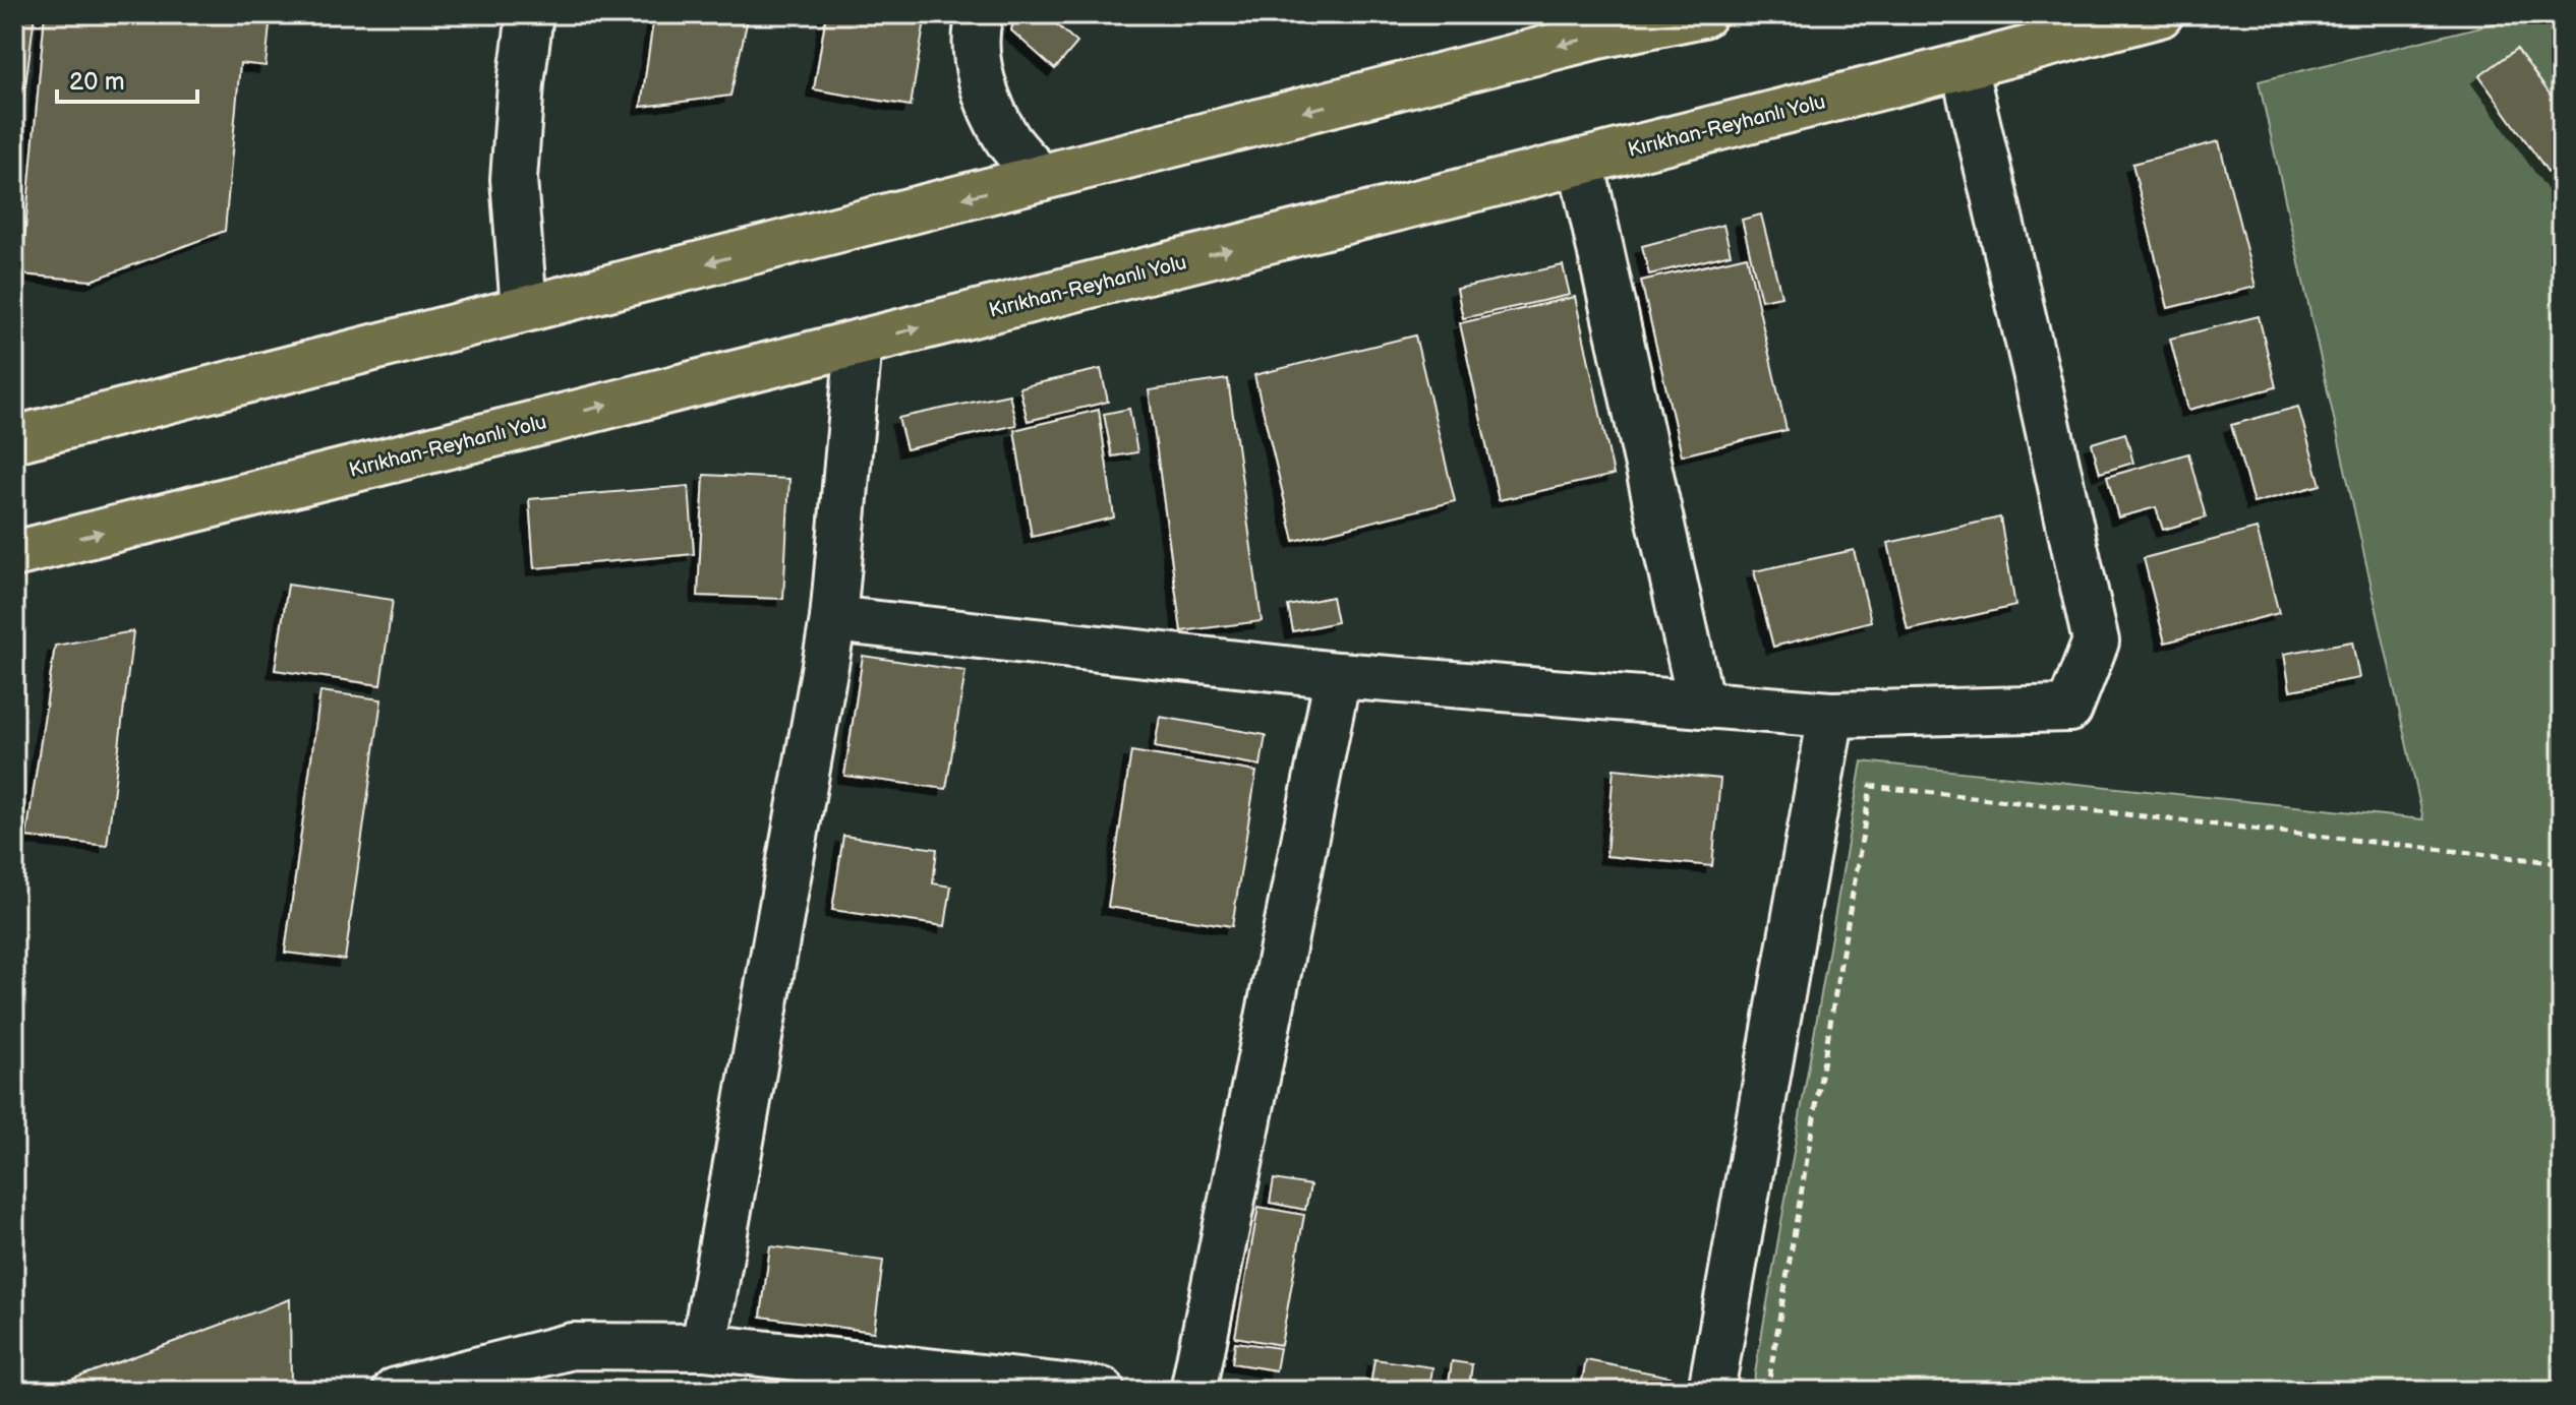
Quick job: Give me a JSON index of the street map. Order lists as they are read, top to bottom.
{
  "streets": {
    "highway": ["Kırıkhan-Reyhanlı Yolu"]
  },
  "scale_bar": "20 m"
}
